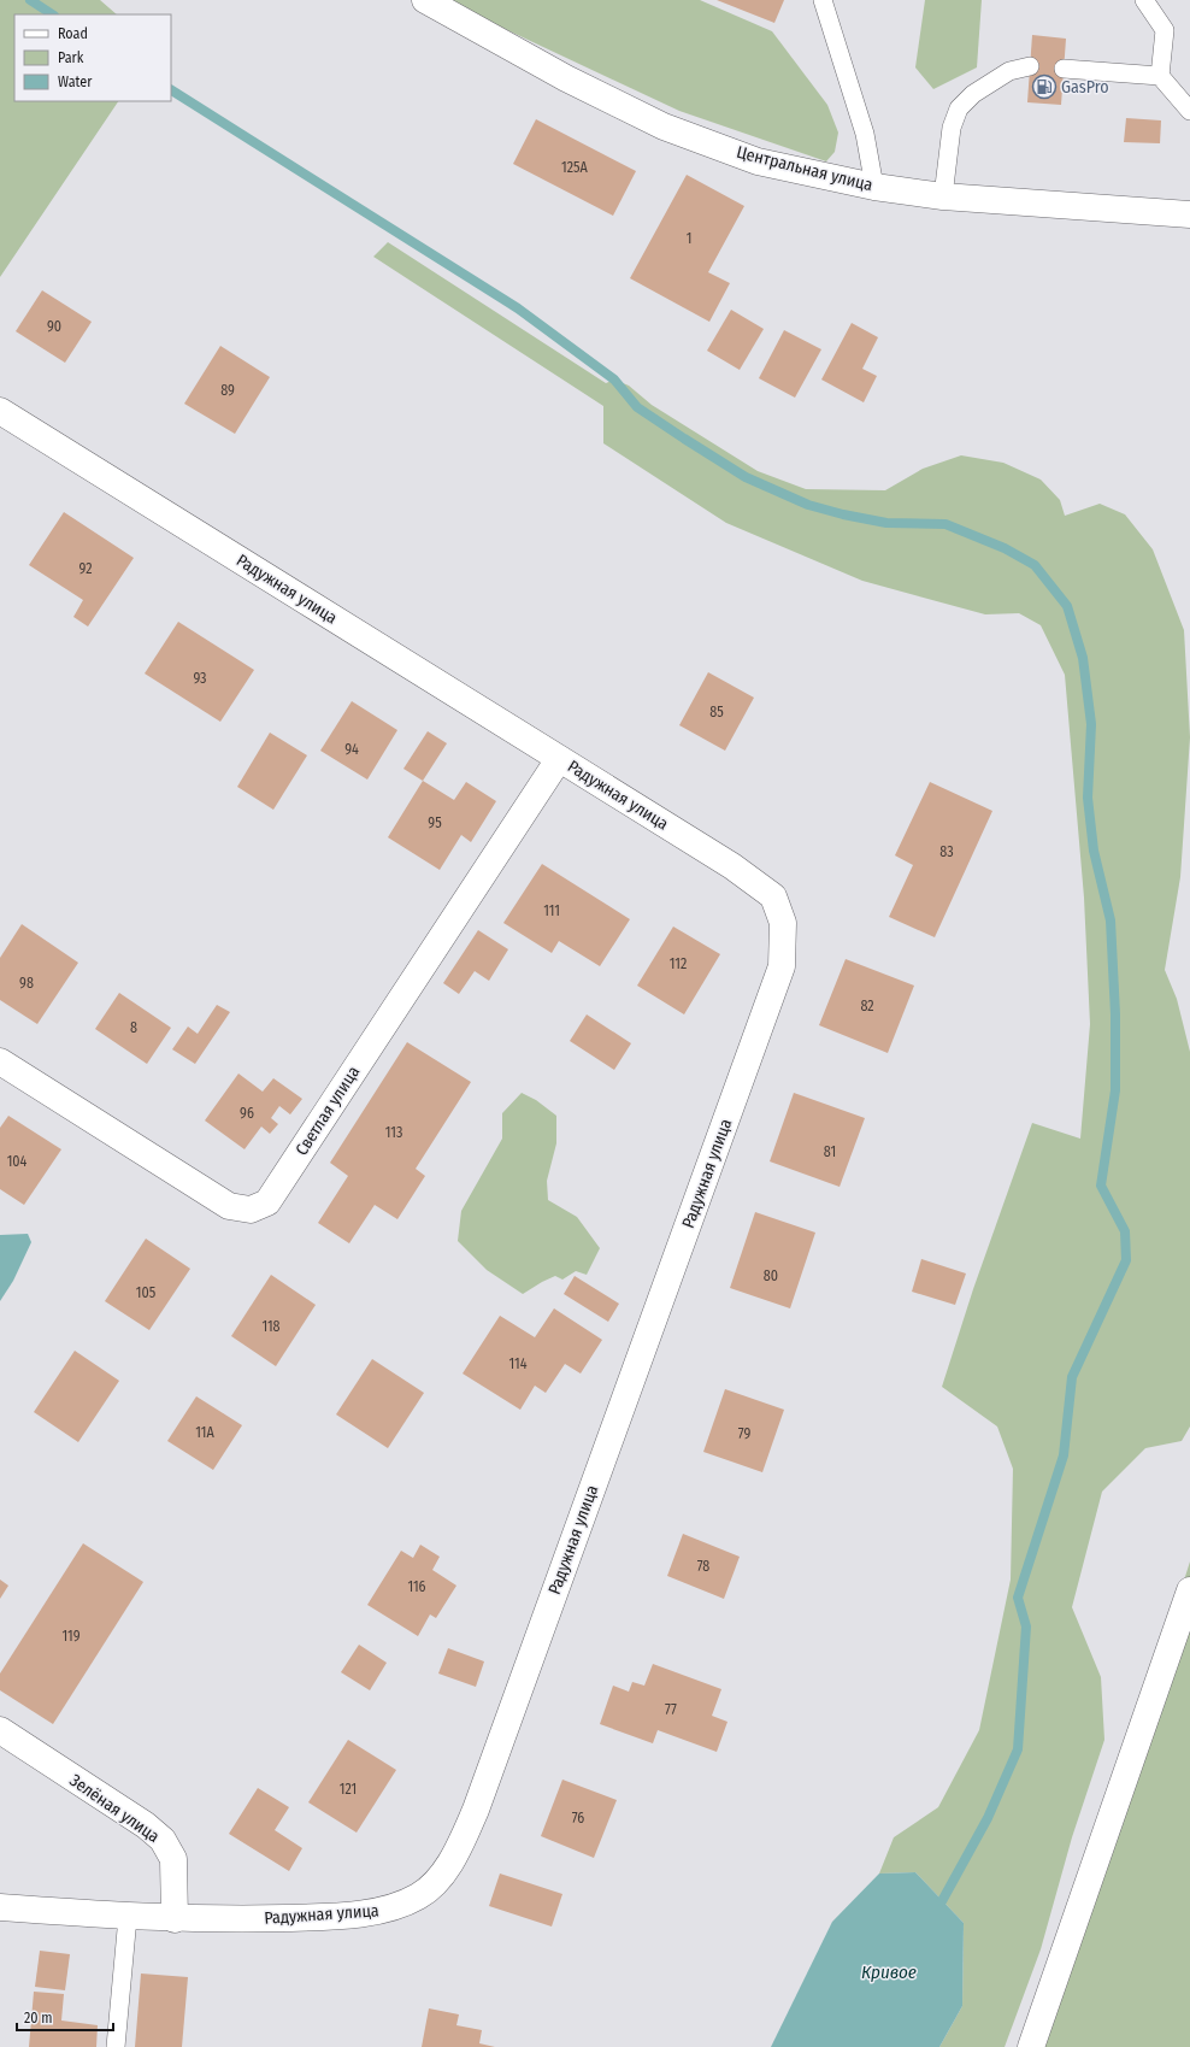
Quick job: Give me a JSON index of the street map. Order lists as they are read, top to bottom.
{
  "streets": {
    "street": [
      "Центральная улица",
      "Радужная улица",
      "Светлая улица",
      "Зелёная улица"
    ]
  },
  "crossings": [
    ["Радужная улица", "Светлая улица"],
    ["Радужная улица", "Зелёная улица"]
  ],
  "water": ["Кривое"],
  "places": {
    "fuel station": ["GasPro"]
  },
  "house_numbers": [
    "125А",
    "1",
    "90",
    "89",
    "92",
    "93",
    "85",
    "94",
    "95",
    "83",
    "111",
    "112",
    "98",
    "82",
    "8",
    "96",
    "113",
    "81",
    "104",
    "80",
    "105",
    "118",
    "114",
    "11А",
    "79",
    "78",
    "116",
    "119",
    "77",
    "121",
    "76"
  ],
  "legend": ["Road", "Park", "Water"],
  "scale_bar": "20 m"
}
